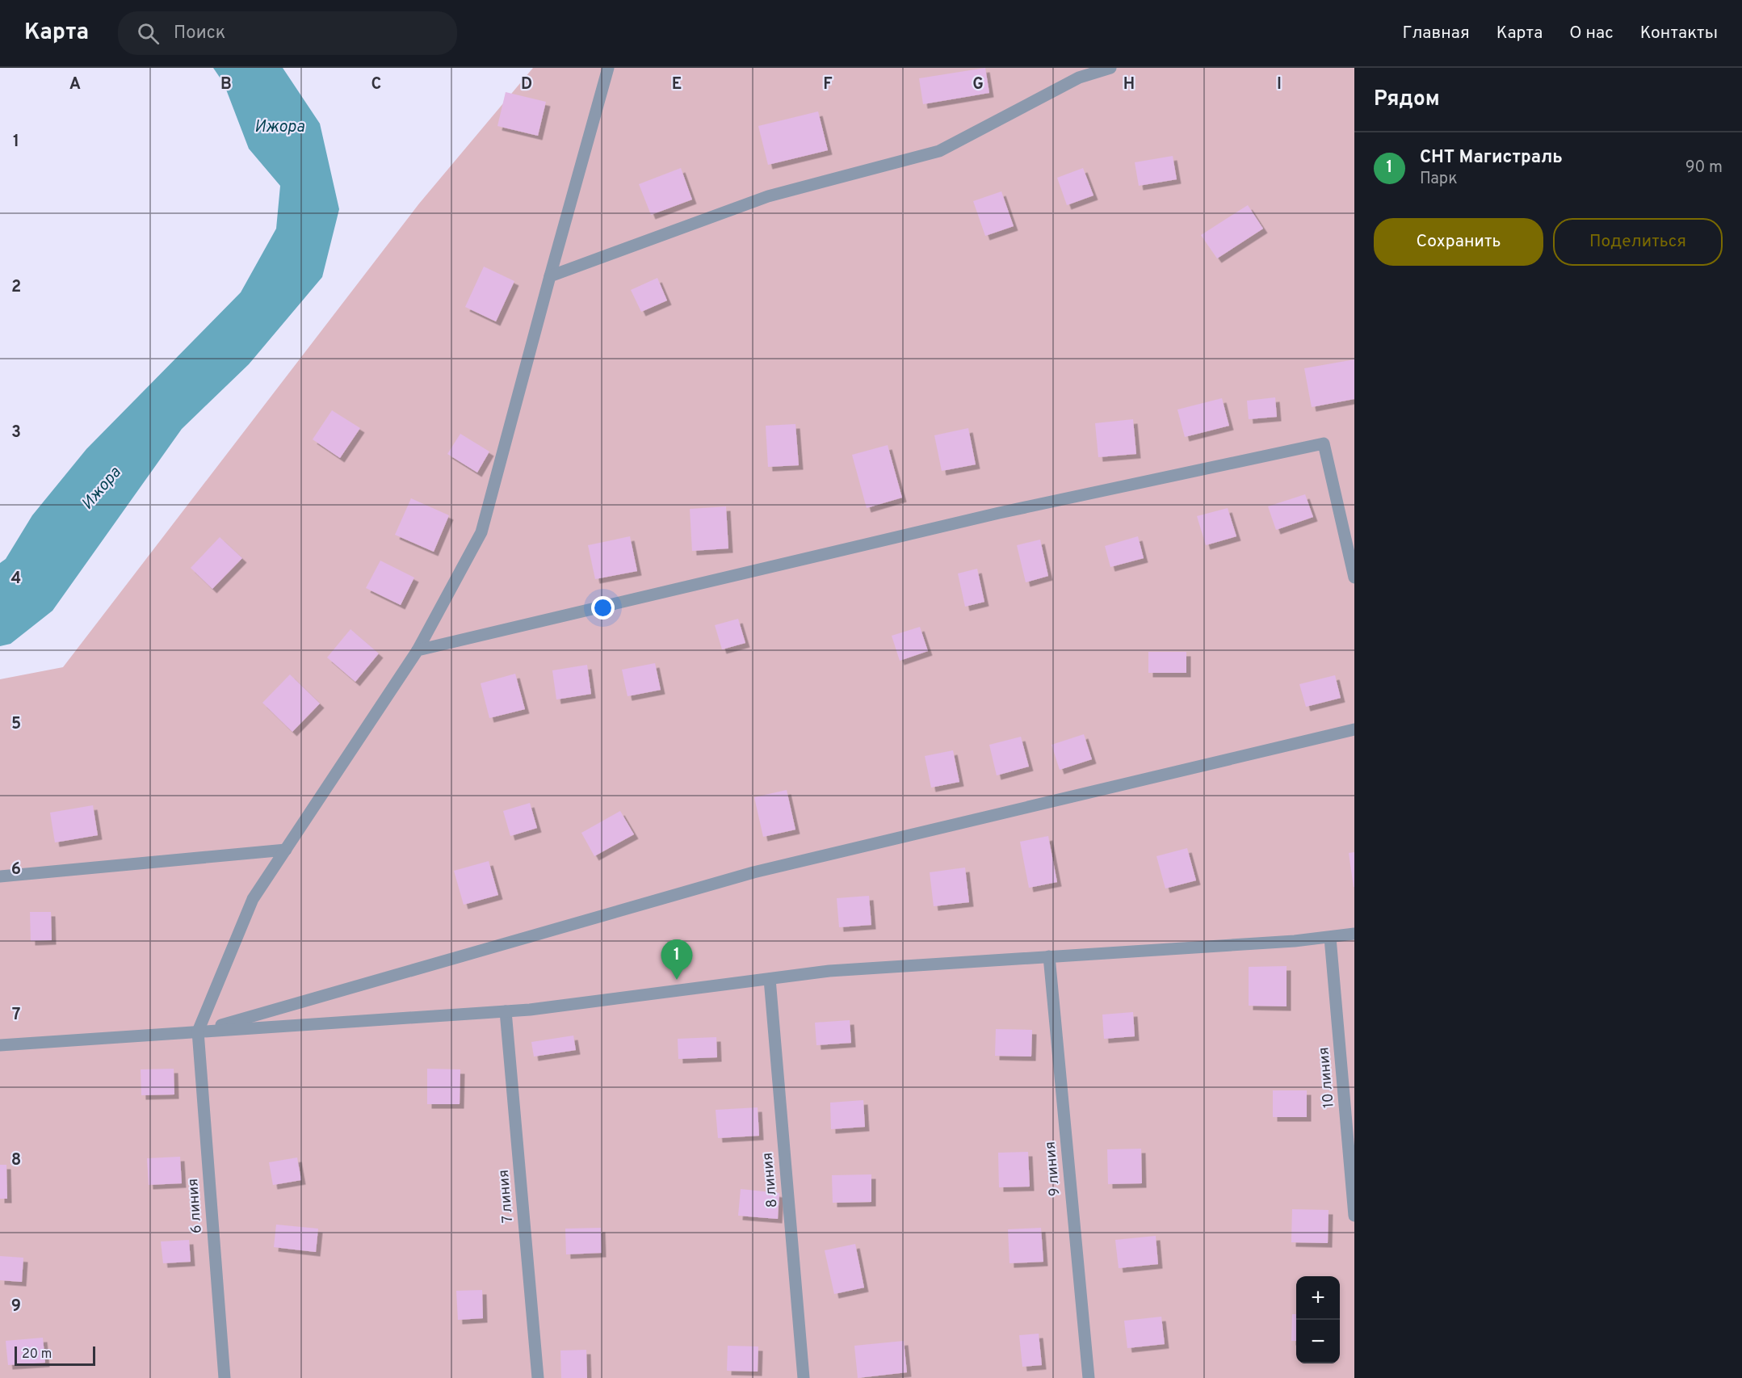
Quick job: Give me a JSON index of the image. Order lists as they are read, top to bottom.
{
  "streets": {
    "lane": [
      "10 линия",
      "9 линия",
      "8 линия",
      "7 линия",
      "6 линия"
    ]
  },
  "water": ["Ижора"],
  "scale_bar": "20 m",
  "page": {
    "header": "Карта",
    "search": "Поиск",
    "nav": [
      "Главная",
      "Карта",
      "О нас",
      "Контакты"
    ],
    "heading": "Рядом",
    "list": [
      {
        "mark": "1",
        "name": "СНТ Магистраль",
        "note": "Парк",
        "value": "90 m"
      }
    ],
    "buttons": ["Сохранить", "Поделиться"],
    "pins": "1",
    "map_buttons": ["+", "−"],
    "scale": "20 m"
  },
  "grid": {
    "columns": [
      "A",
      "B",
      "C",
      "D",
      "E",
      "F",
      "G",
      "H",
      "I"
    ],
    "rows": [
      "1",
      "2",
      "3",
      "4",
      "5",
      "6",
      "7",
      "8",
      "9"
    ]
  }
}
